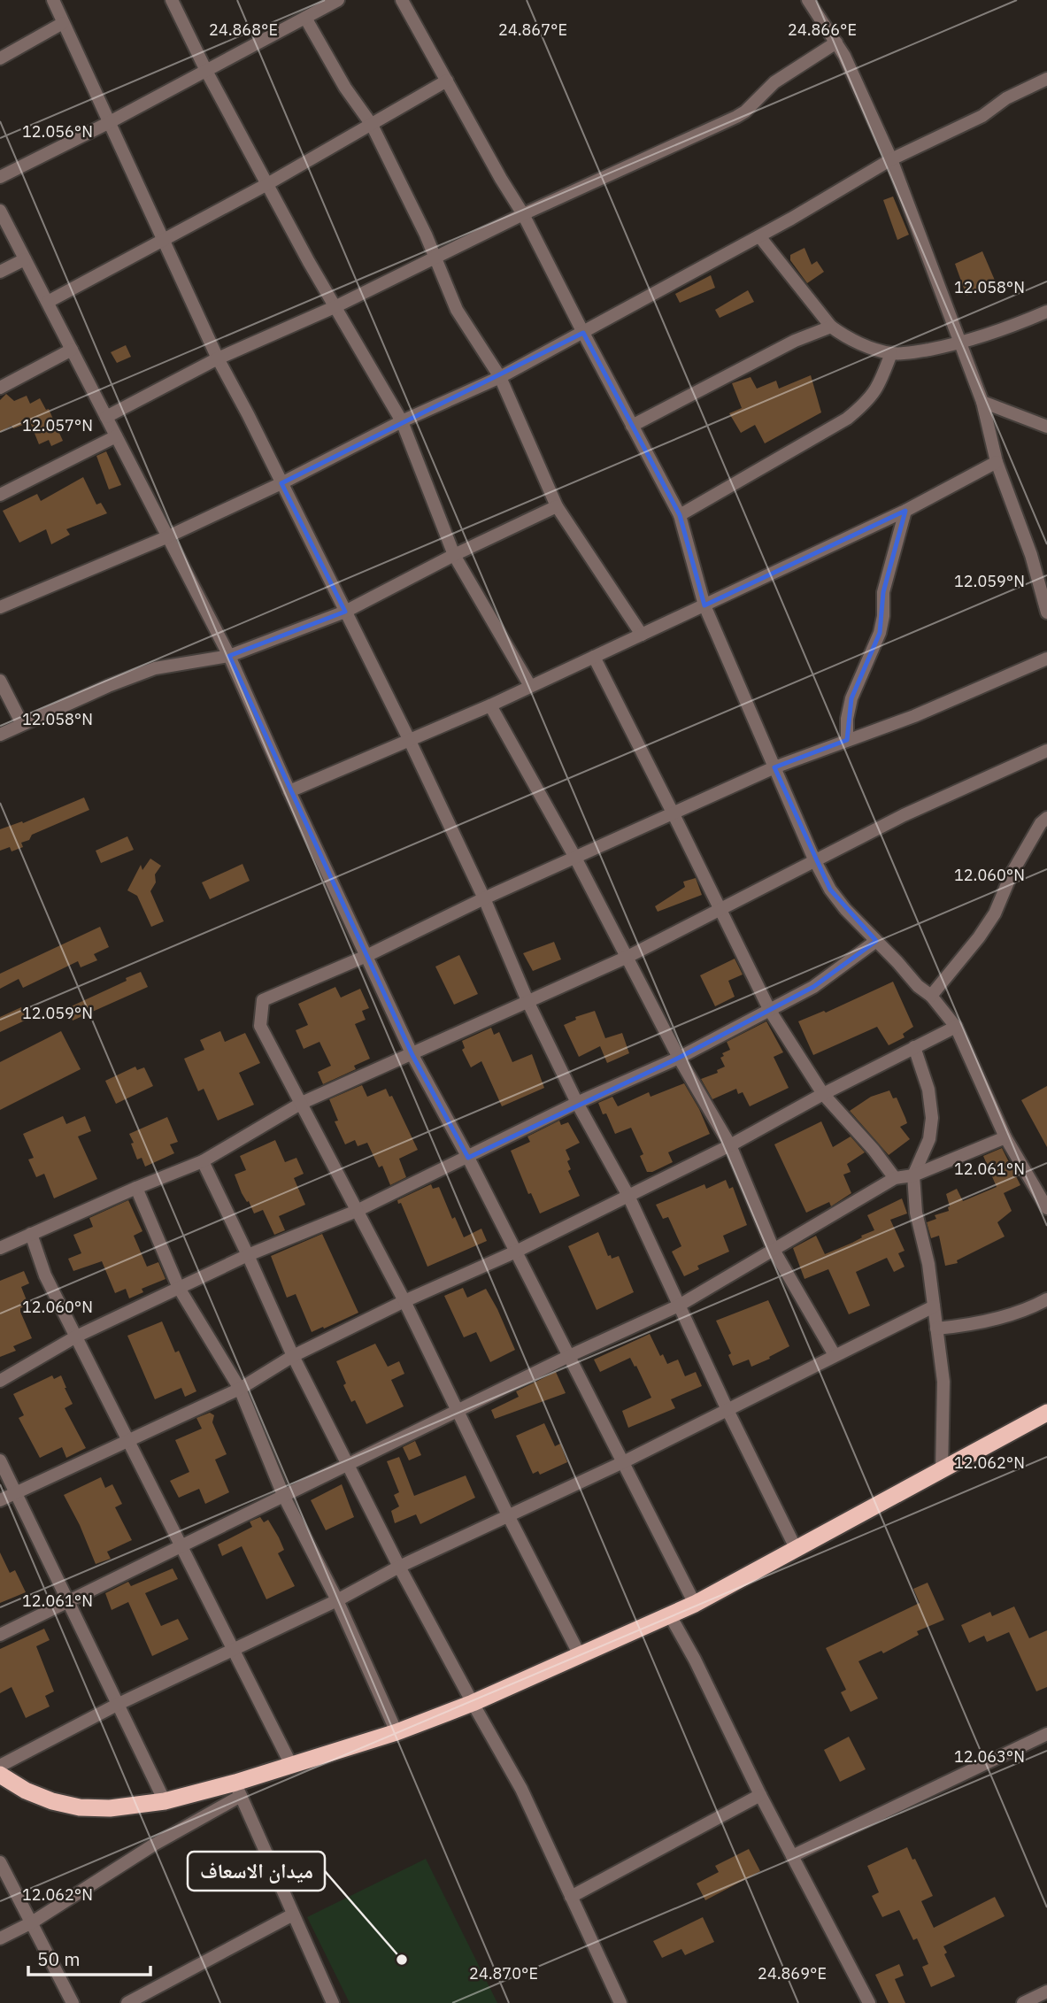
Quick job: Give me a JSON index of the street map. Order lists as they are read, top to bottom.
{
  "places": ["ميدان الاسعاف"],
  "scale_bar": "50 m",
  "coordinates": [
    "24.868°E",
    "24.867°E",
    "24.866°E",
    "12.056°N",
    "12.058°N",
    "12.057°N",
    "12.059°N",
    "12.060°N",
    "12.061°N",
    "12.062°N",
    "12.063°N",
    "24.870°E",
    "24.869°E"
  ]
}
